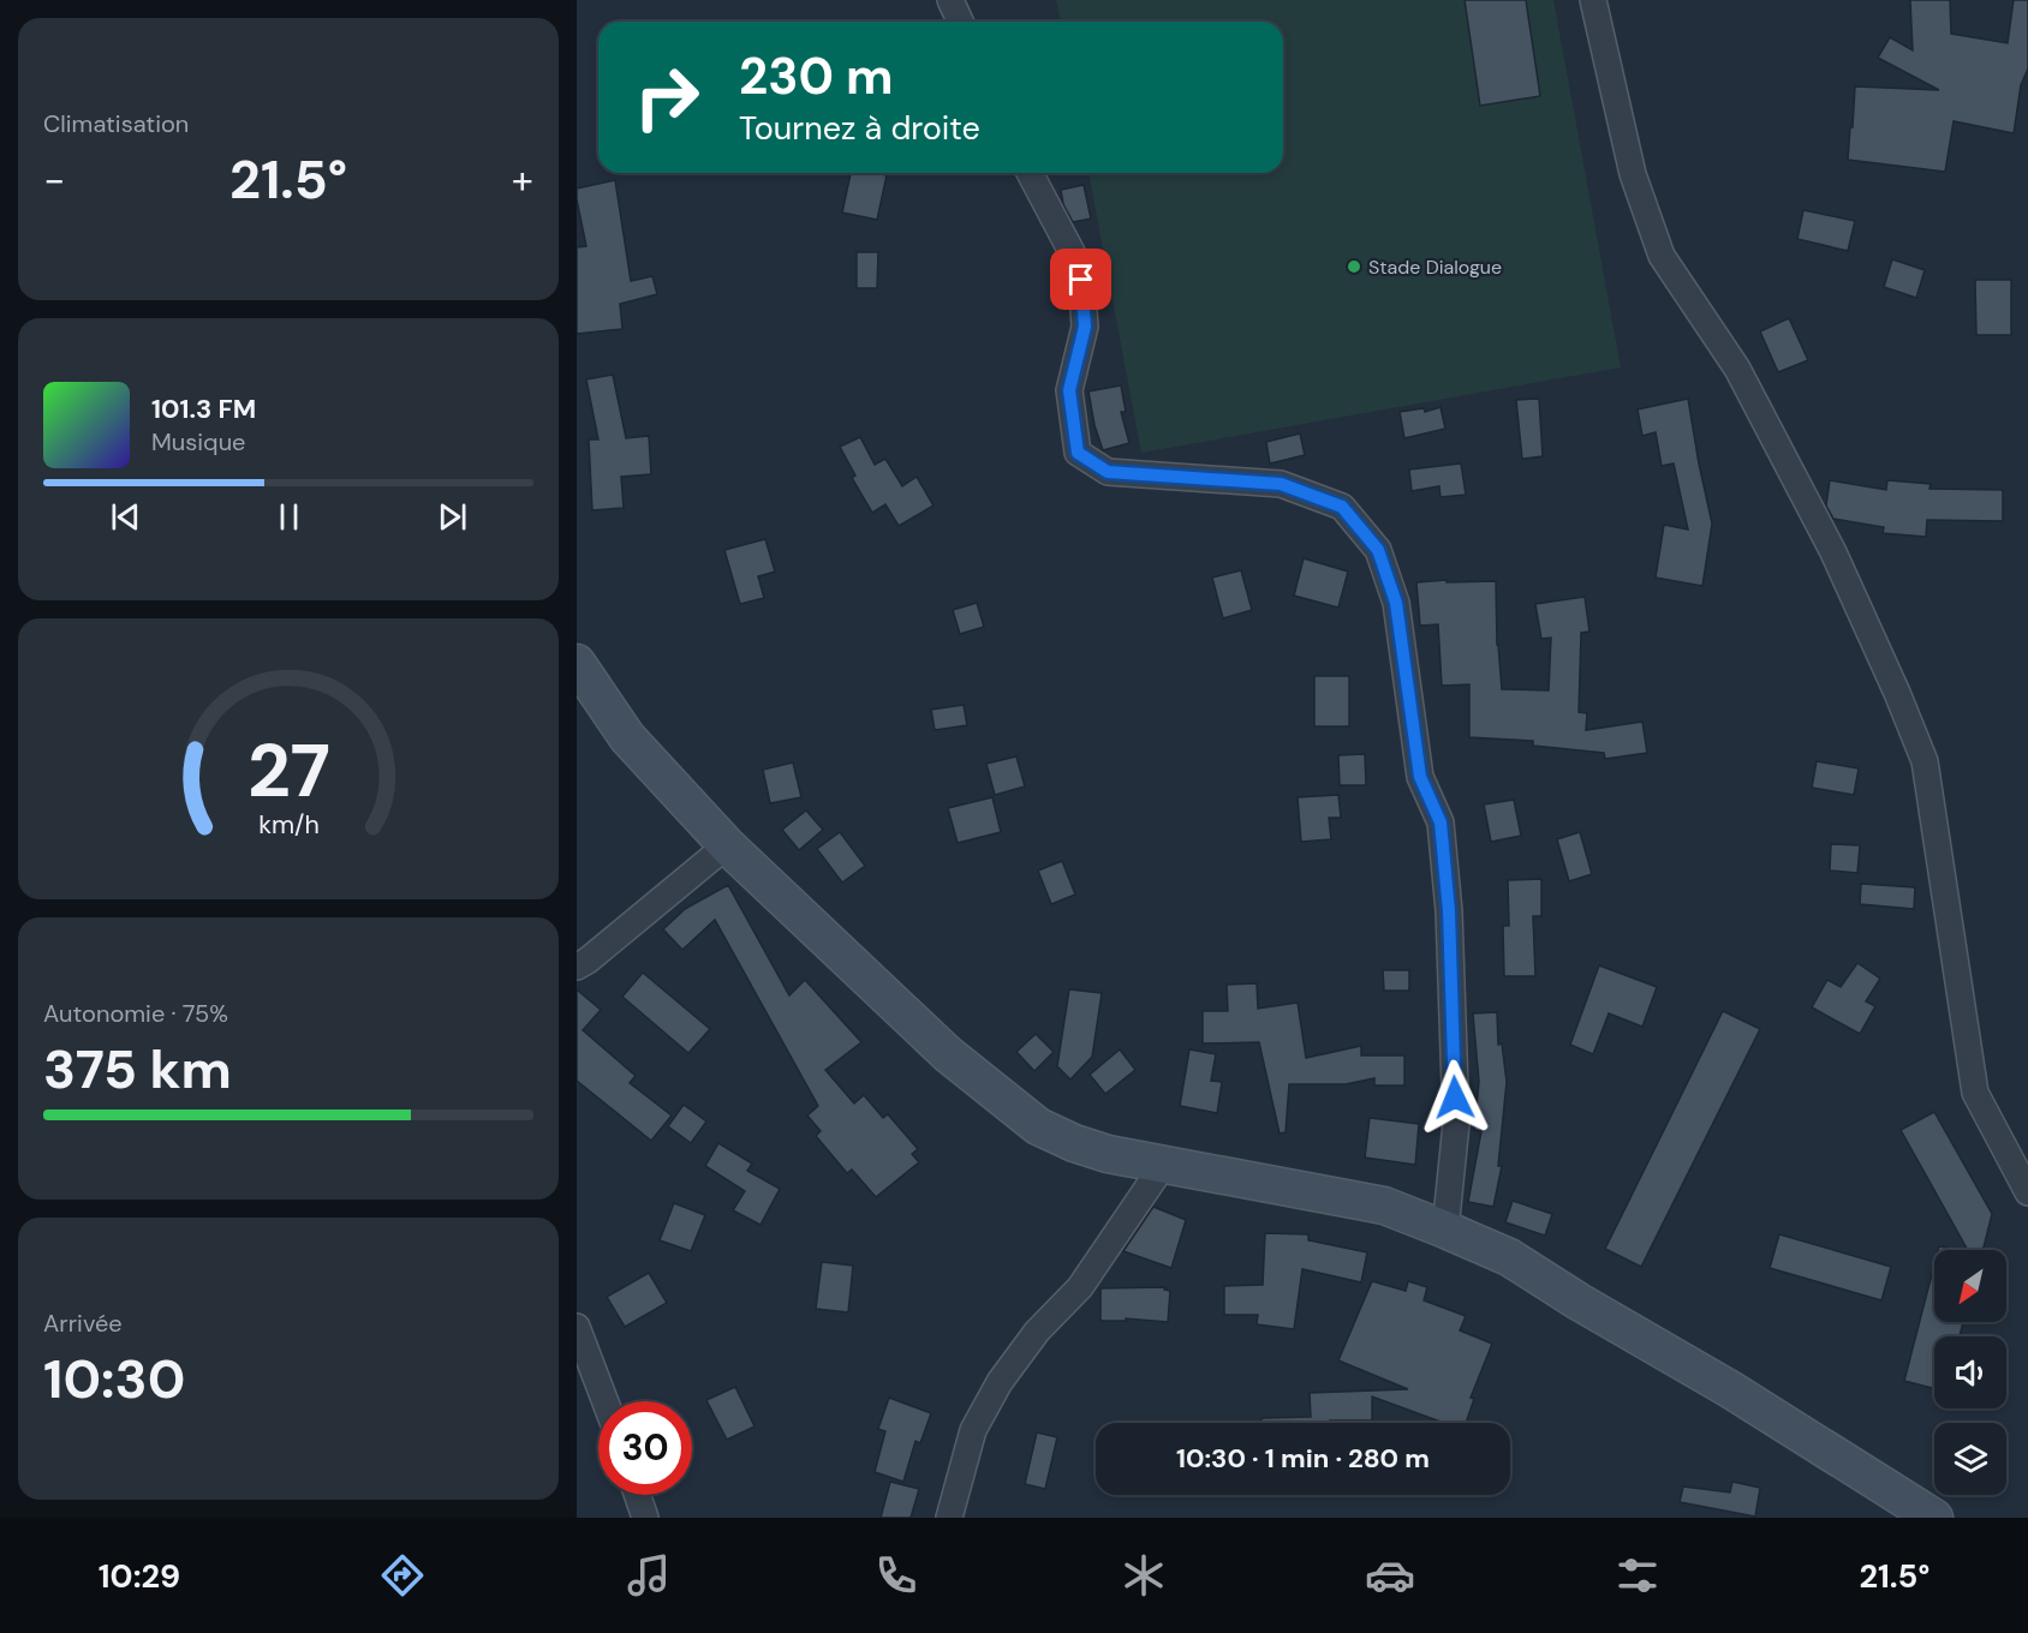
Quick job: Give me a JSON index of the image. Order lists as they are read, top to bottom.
{
  "places": ["Stade Dialogue"],
  "north": "bottom left",
  "page": {
    "tile": [
      "Climatisation",
      ["Autonomie · 75%", "375 km"],
      ["Arrivée", "10:30"]
    ],
    "turn": ["230 m", "Tournez à droite"],
    "heat": ["−", "21.5°", "+"],
    "song": ["101.3 FM", "Musique"],
    "limit": "30",
    "trip": "10:30 · 1 min · 280 m",
    "tabs": ["10:29", "21.5°"],
    "gauge": ["27", "km/h"]
  }
}
